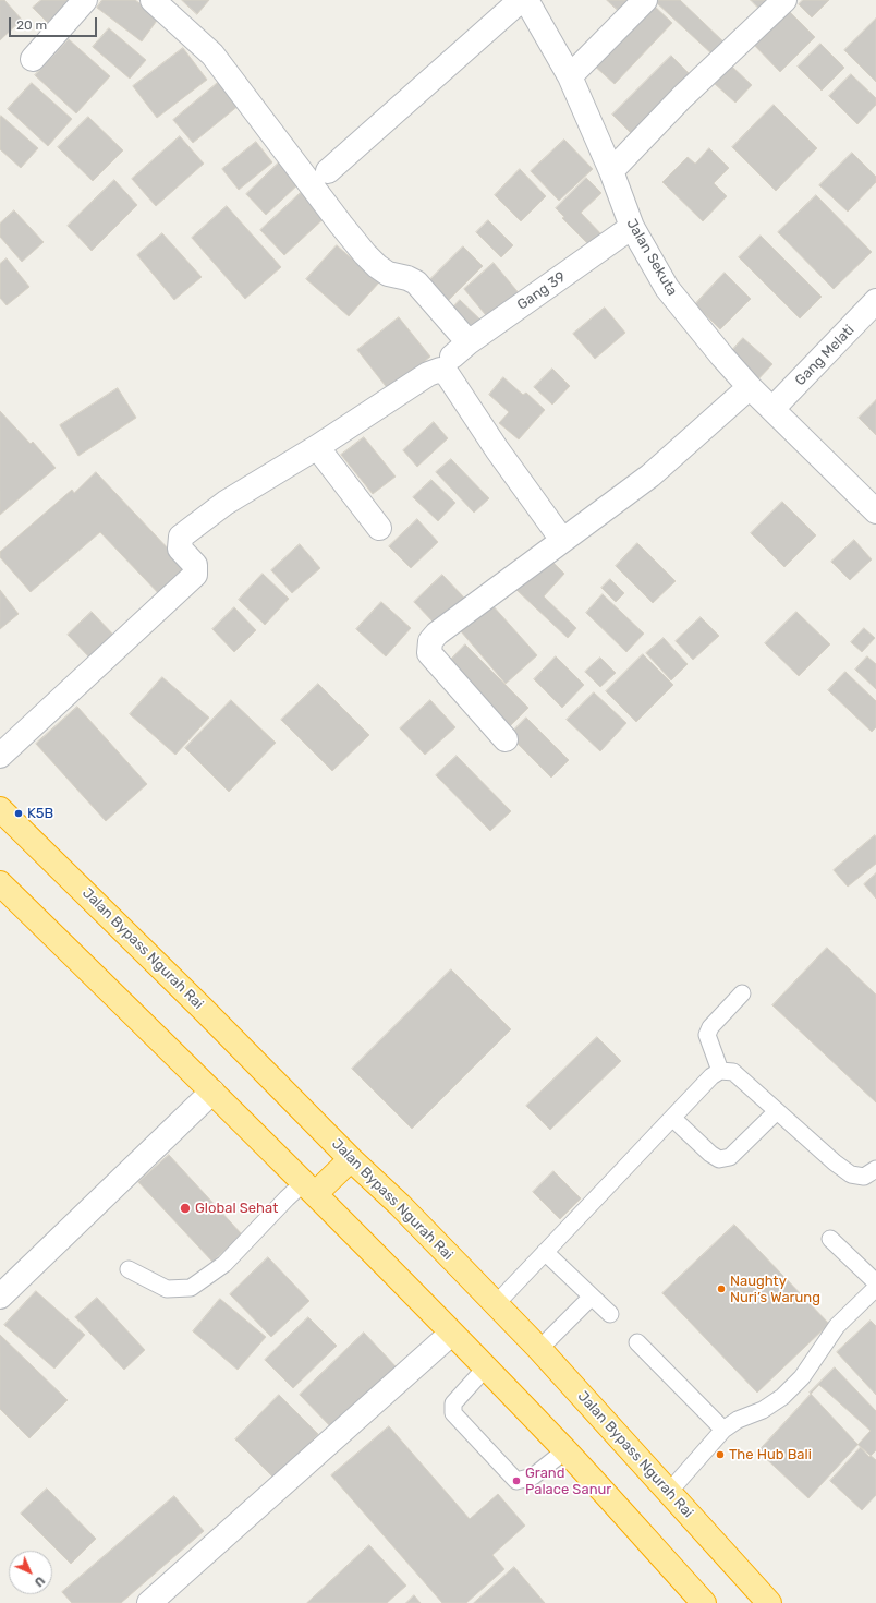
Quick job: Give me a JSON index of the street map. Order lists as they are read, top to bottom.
{
  "streets": {
    "highway": ["Jalan Bypass Ngurah Rai"],
    "street": ["Jalan Sekuta", "Gang 39", "Gang Melati"]
  },
  "crossings": [
    ["Jalan Sekuta", "Gang 39"],
    ["Jalan Sekuta", "Gang Melati"]
  ],
  "places": [
    "K5B",
    "Global Sehat",
    "Naughty Nuri’s Warung",
    "The Hub Bali",
    "Grand Palace Sanur"
  ],
  "scale_bar": "20 m",
  "north": "bottom right"
}
